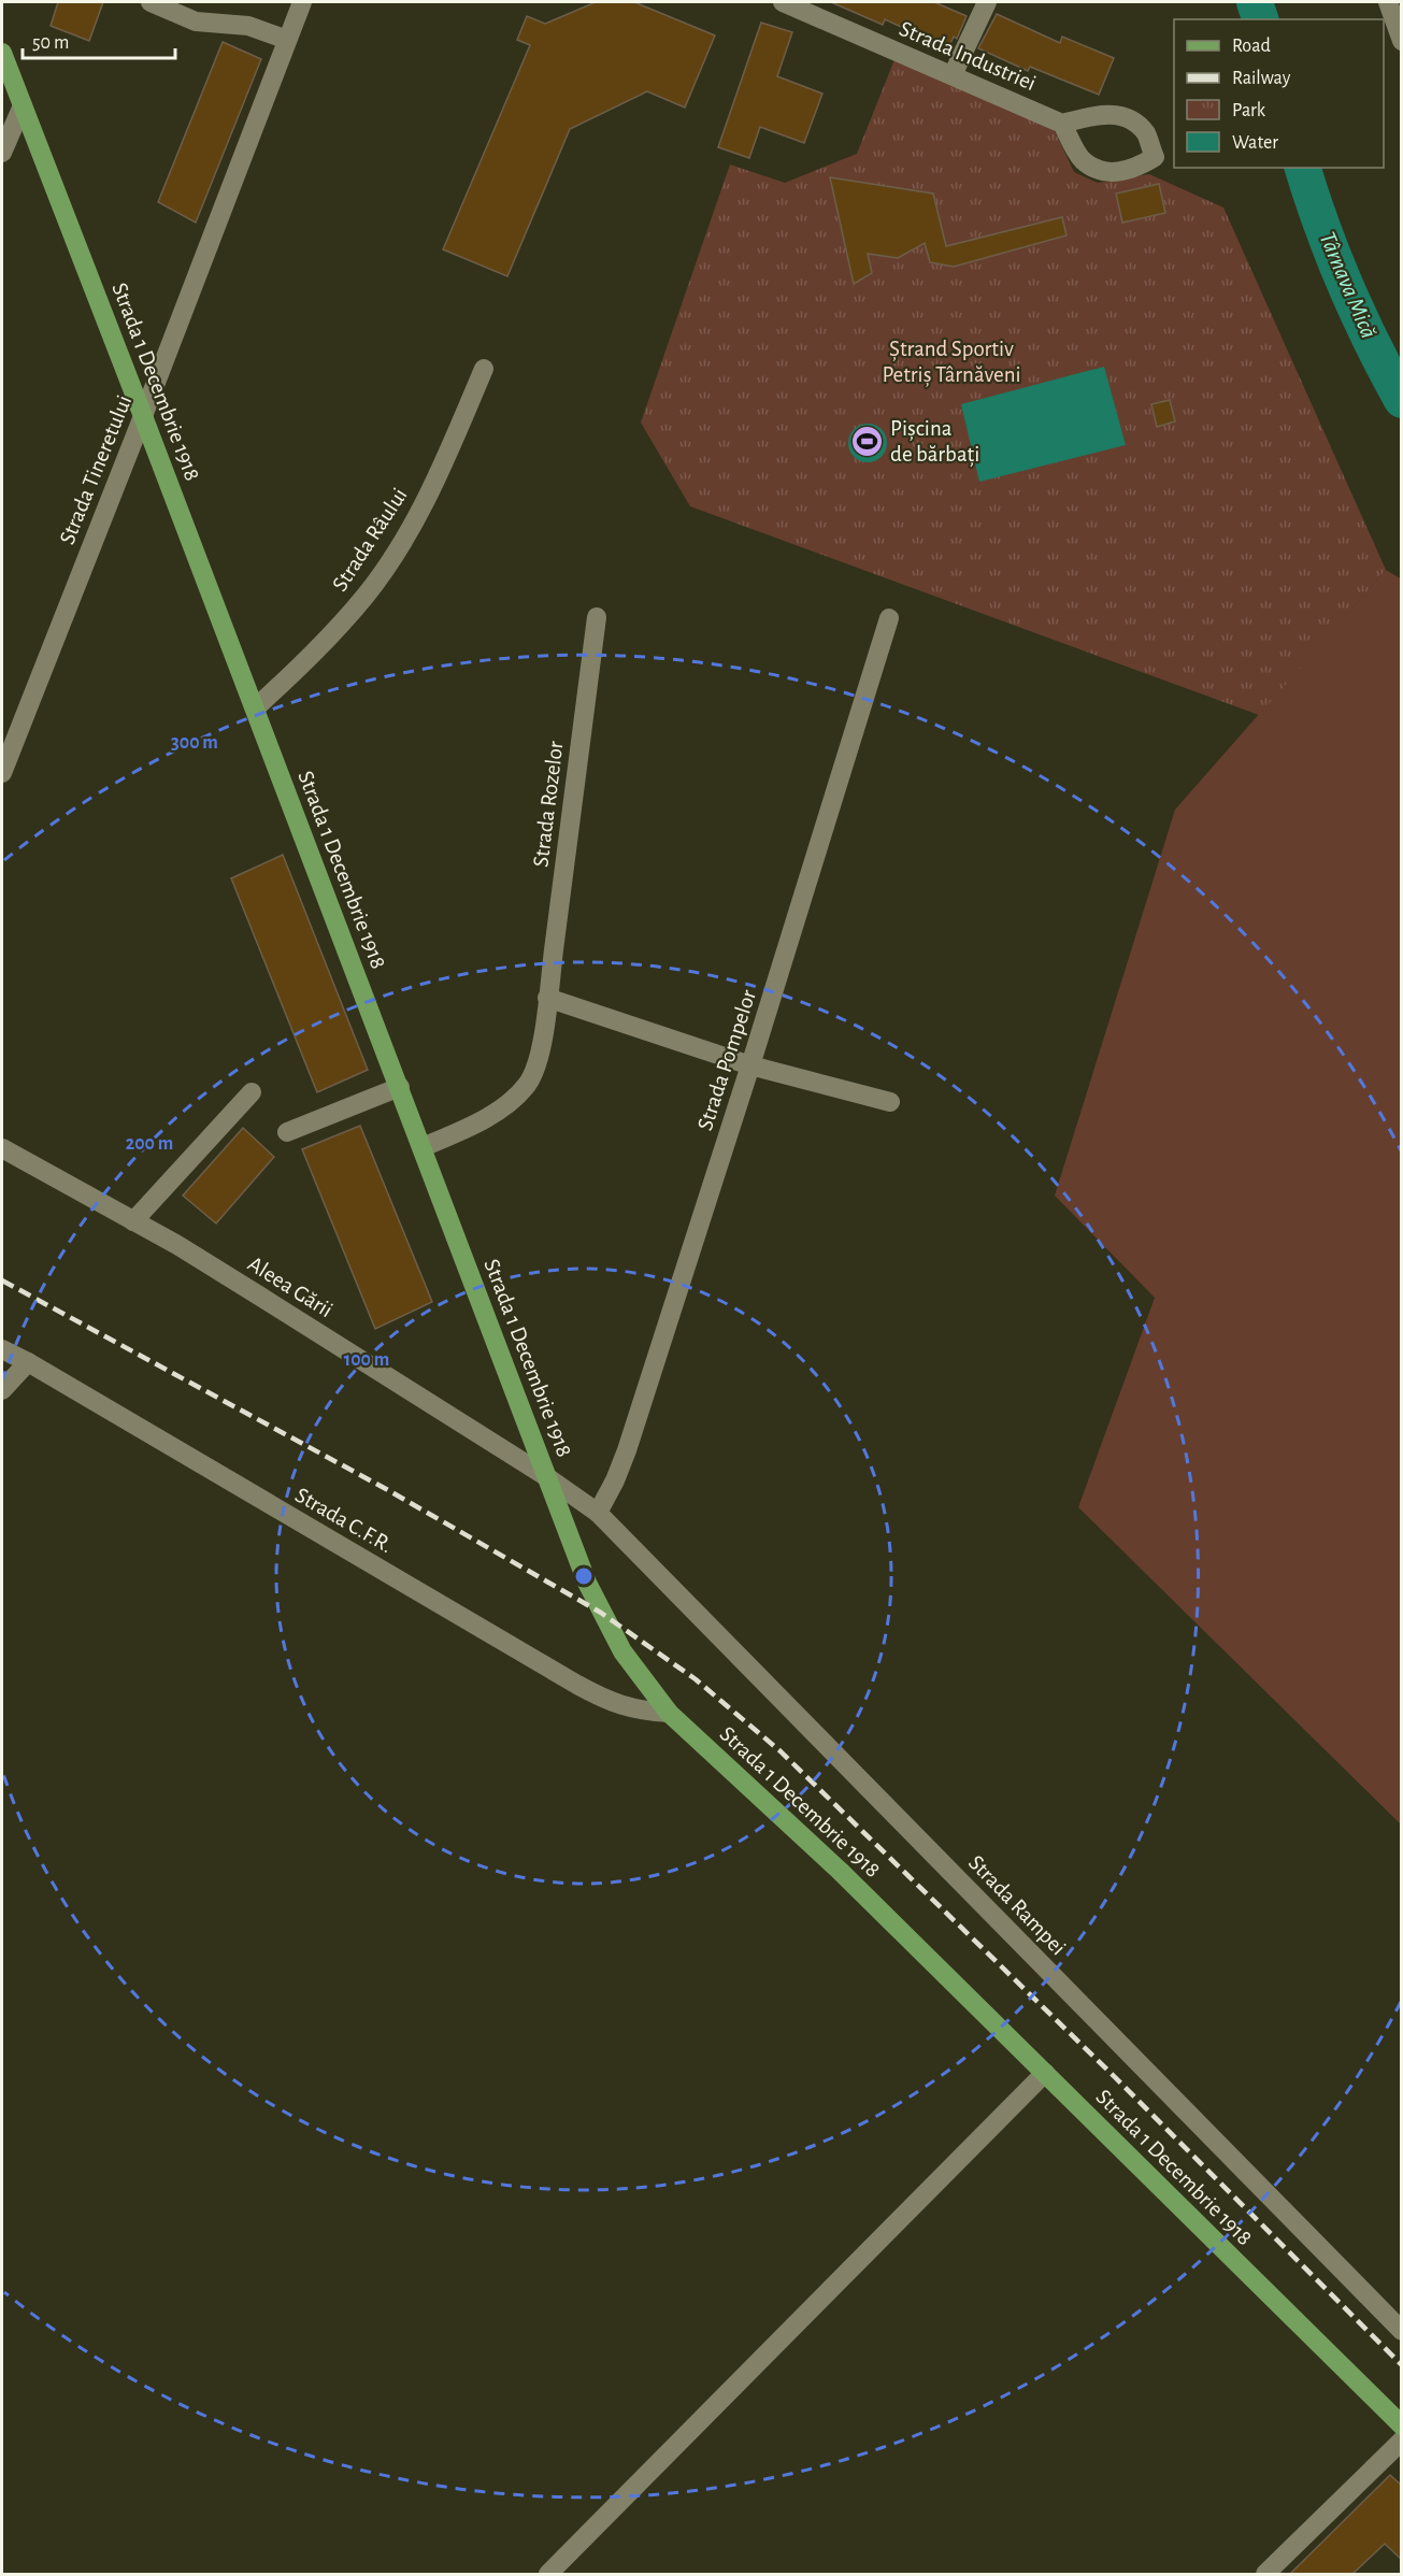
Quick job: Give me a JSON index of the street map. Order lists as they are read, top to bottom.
{
  "streets": {
    "main road": ["Strada 1 Decembrie 1918"],
    "street": [
      "Strada Industriei",
      "Strada Tineretului",
      "Strada Râului",
      "Strada Rozelor",
      "Strada Pompelor",
      "Aleea Gării",
      "Strada C.F.R.",
      "Strada Rampei"
    ]
  },
  "crossings": [
    ["Strada 1 Decembrie 1918", "Strada Tineretului"],
    ["Strada 1 Decembrie 1918", "Strada Râului"],
    ["Strada 1 Decembrie 1918", "Strada Rozelor"],
    ["Strada 1 Decembrie 1918", "Aleea Gării"],
    ["Strada 1 Decembrie 1918", "Strada C.F.R."],
    ["Strada Pompelor", "Aleea Gării"],
    ["Strada Pompelor", "Strada Rampei"],
    ["Aleea Gării", "Strada Rampei"]
  ],
  "water": ["Târnava Mică"],
  "parks": ["Ștrand Sportiv Petriș Târnăveni"],
  "places": {
    "sports": ["Pișcina de bărbați"]
  },
  "legend": [
    "Road",
    "Railway",
    "Park",
    "Water"
  ],
  "scale_bar": "50 m",
  "rings": ["300 m", "200 m", "100 m"]
}
